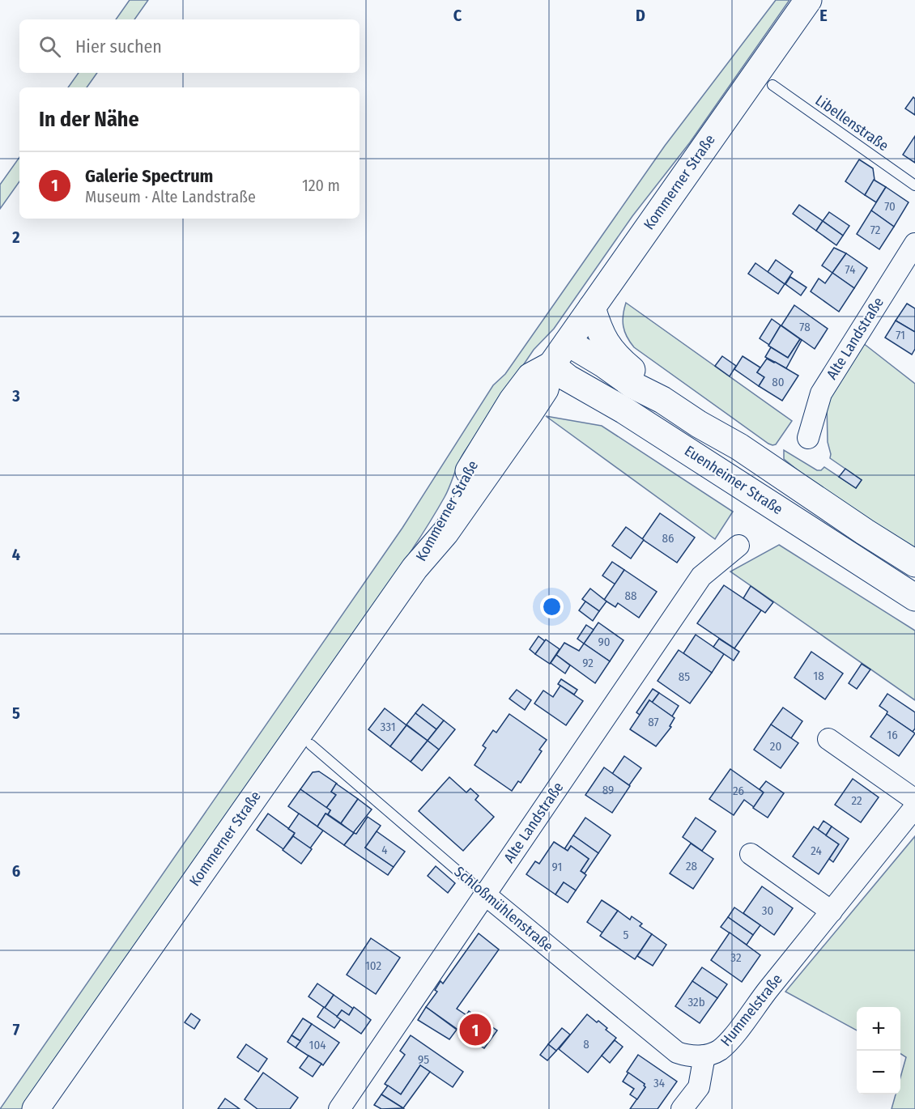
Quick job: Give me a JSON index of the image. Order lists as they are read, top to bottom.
{
  "streets": {
    "main road": ["Kommerner Straße", "Euenheimer Straße"],
    "street": ["Alte Landstraße", "Schloßmühlenstraße", "Hummelstraße"],
    "lane": ["Libellenstraße"]
  },
  "crossings": [
    ["Kommerner Straße", "Euenheimer Straße"],
    ["Alte Landstraße", "Schloßmühlenstraße"],
    ["Schloßmühlenstraße", "Hummelstraße"]
  ],
  "house_numbers": [
    "70",
    "72",
    "74",
    "78",
    "71",
    "80",
    "86",
    "88",
    "90",
    "92",
    "18",
    "85",
    "87",
    "331",
    "16",
    "20",
    "89",
    "26",
    "22",
    "4",
    "24",
    "28",
    "91",
    "30",
    "5",
    "32",
    "102",
    "32b",
    "8",
    "104",
    "95",
    "34"
  ],
  "page": {
    "search": "Hier suchen",
    "heading": "In der Nähe",
    "list": [
      {
        "mark": "1",
        "name": "Galerie Spectrum",
        "note": "Museum · Alte Landstraße",
        "value": "120 m"
      }
    ],
    "map_buttons": ["+", "−"],
    "pins": "1"
  },
  "grid": {
    "columns": ["C", "D", "E"],
    "rows": [
      "2",
      "3",
      "4",
      "5",
      "6",
      "7"
    ]
  }
}
